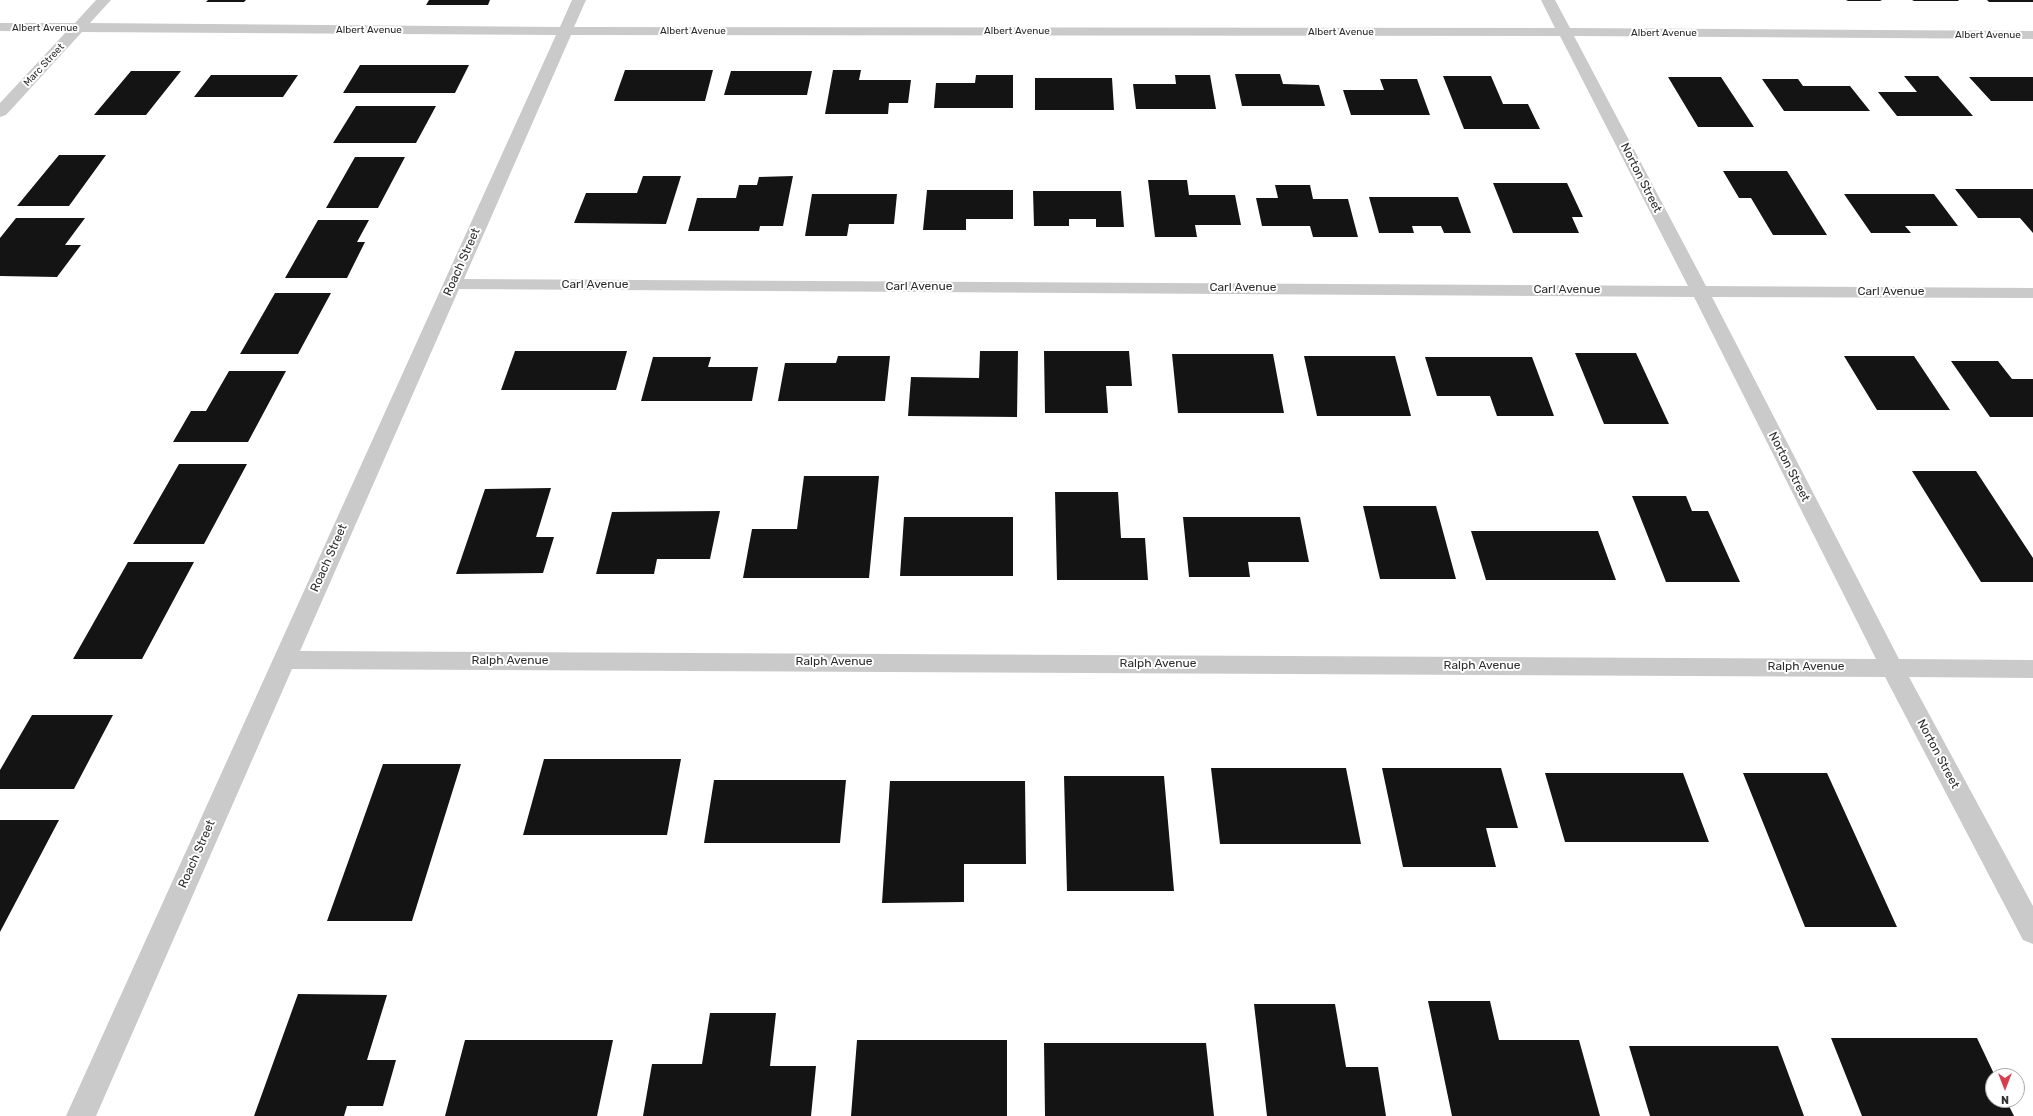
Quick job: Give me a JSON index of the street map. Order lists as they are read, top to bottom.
{
  "streets": {
    "street": [
      "Albert Avenue",
      "Marc Street",
      "Norton Street",
      "Roach Street",
      "Carl Avenue",
      "Ralph Avenue"
    ]
  },
  "crossings": [
    ["Albert Avenue", "Marc Street"],
    ["Albert Avenue", "Norton Street"],
    ["Albert Avenue", "Roach Street"],
    ["Norton Street", "Carl Avenue"],
    ["Norton Street", "Ralph Avenue"],
    ["Roach Street", "Carl Avenue"],
    ["Roach Street", "Ralph Avenue"]
  ],
  "north": "bottom"
}
